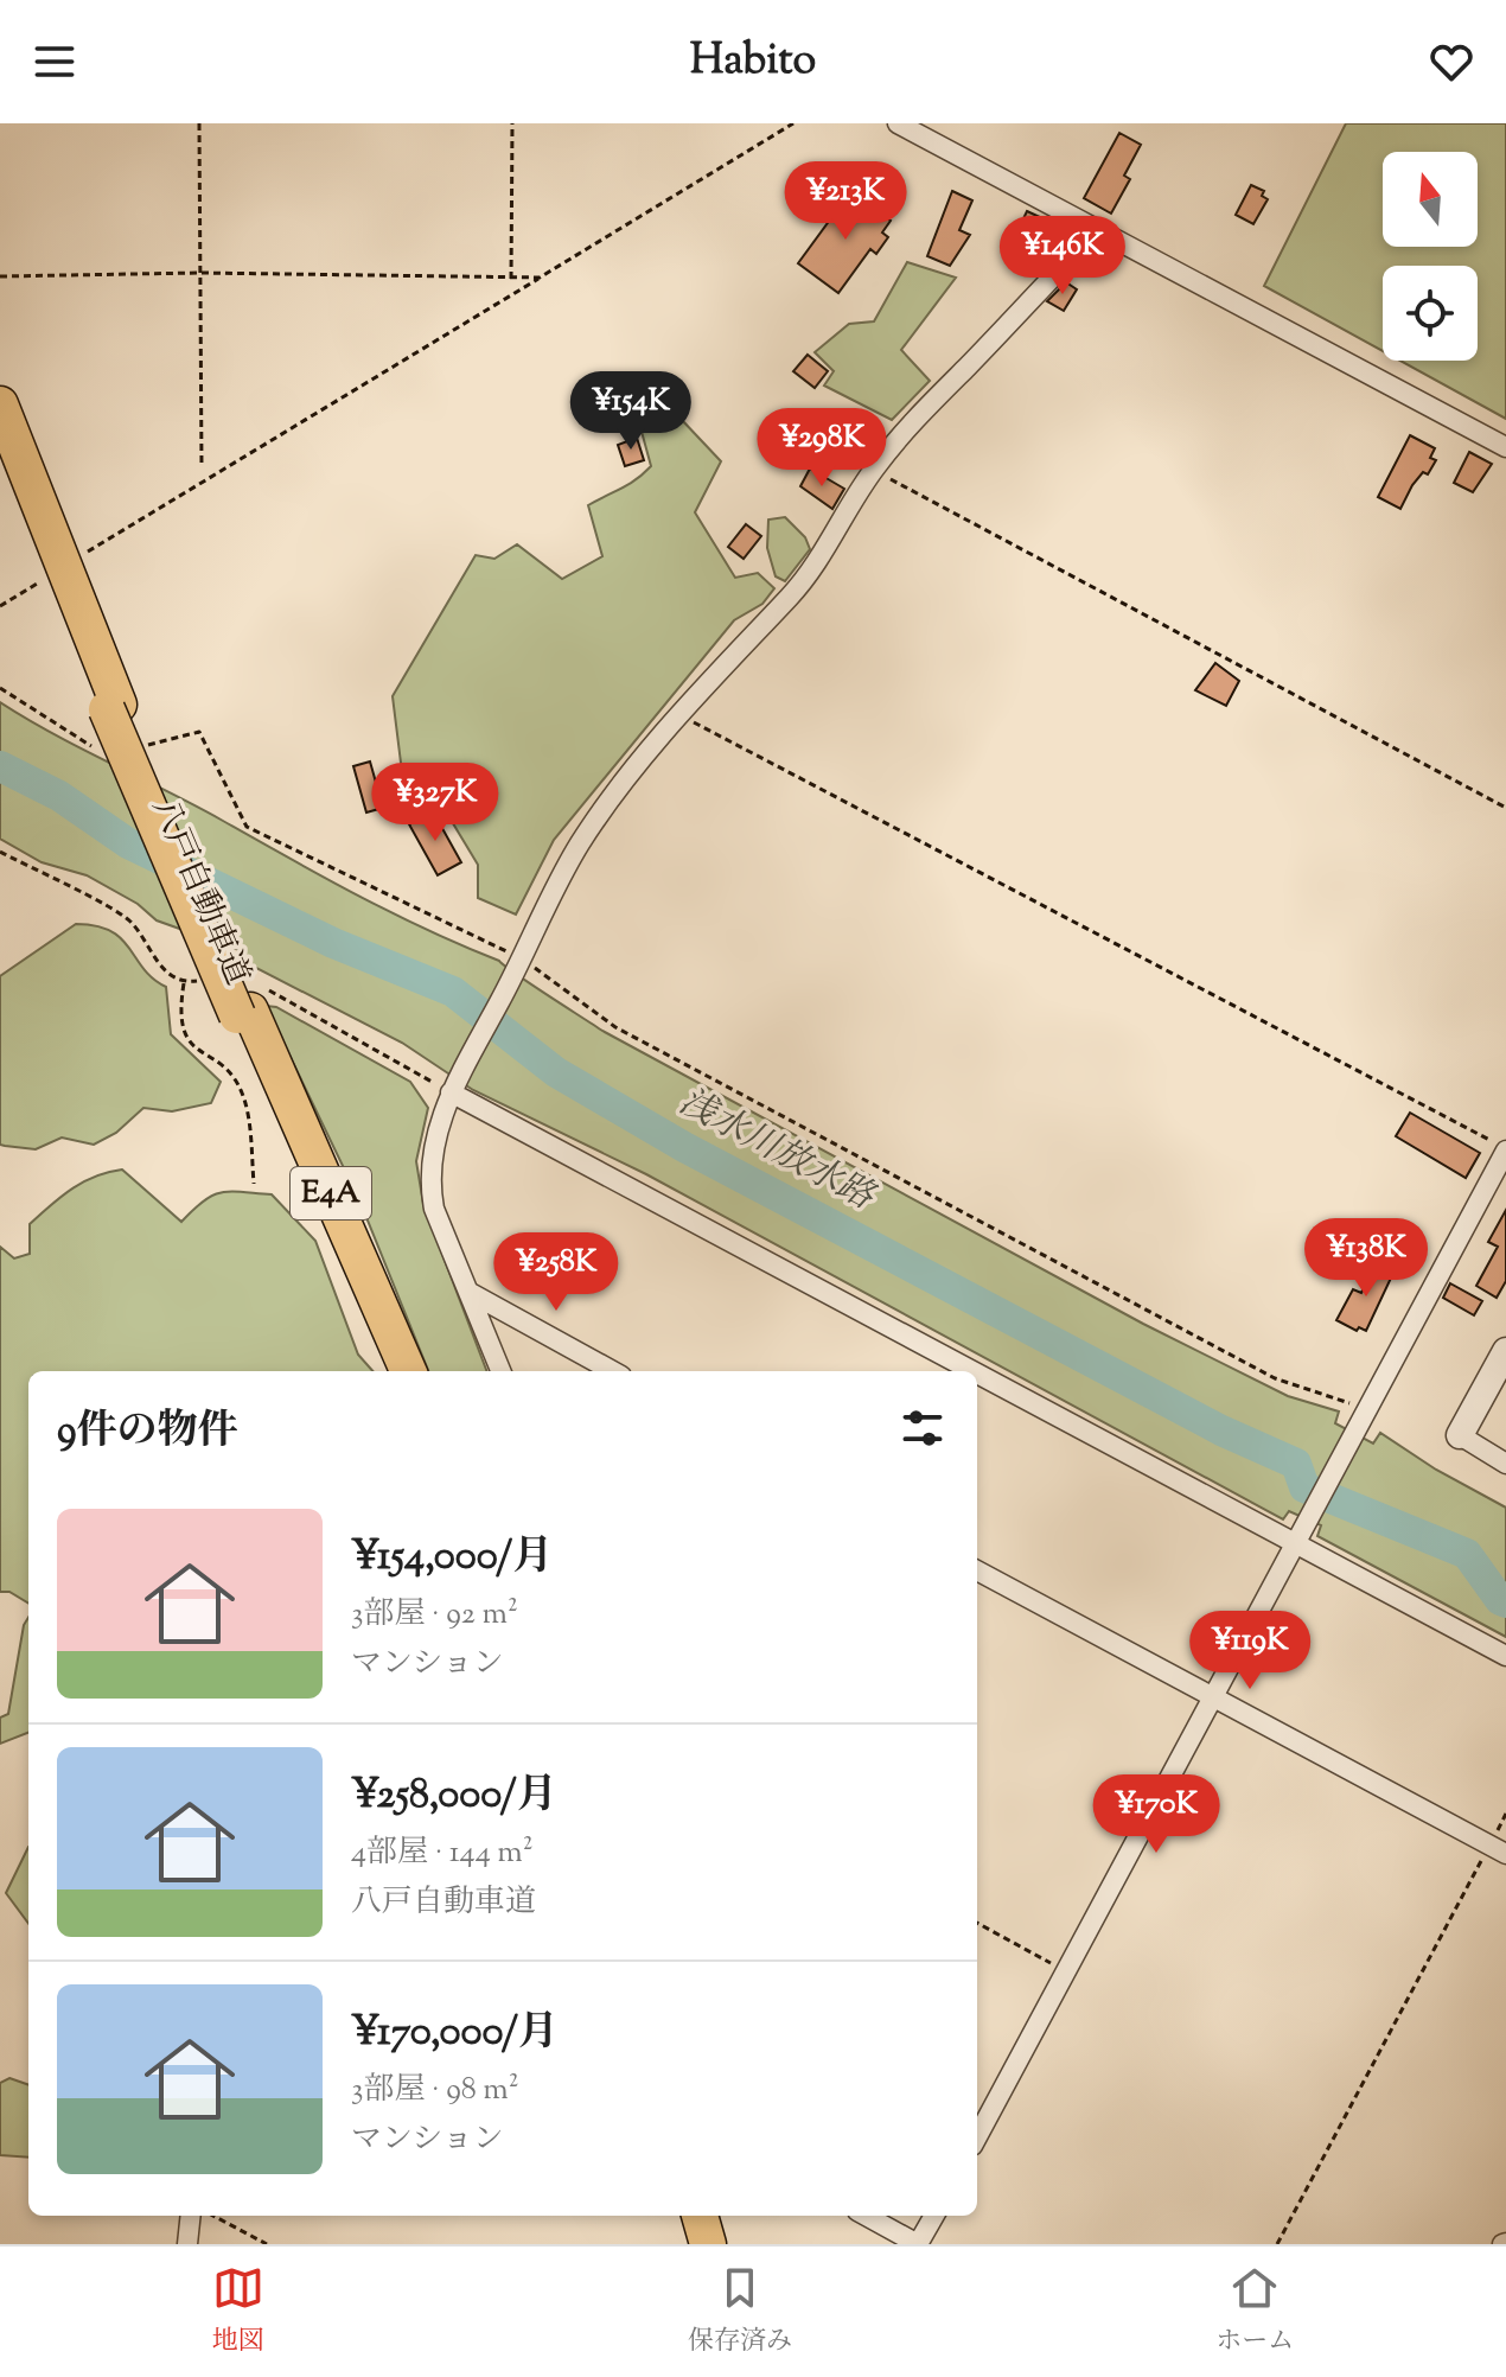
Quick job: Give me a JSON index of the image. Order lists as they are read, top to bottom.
{
  "streets": {
    "highway": ["八戸自動車道", "E4A"]
  },
  "water": ["浅水川放水路"],
  "north": "top",
  "page": {
    "header": "Habito",
    "price": [
      "¥213K",
      "¥146K",
      "¥154K",
      "¥298K",
      "¥327K",
      "¥138K",
      "¥258K",
      "¥119K",
      "¥170K"
    ],
    "heading": "9件の物件",
    "list": [
      {
        "name": "¥154,000/月",
        "note": "3部屋 · 92 m² · マンション"
      },
      {
        "name": "¥258,000/月",
        "note": "4部屋 · 144 m² · 八戸自動車道"
      },
      {
        "name": "¥170,000/月",
        "note": "3部屋 · 98 m² · マンション"
      }
    ],
    "tabs": ["地図", "保存済み", "ホーム"]
  }
}
